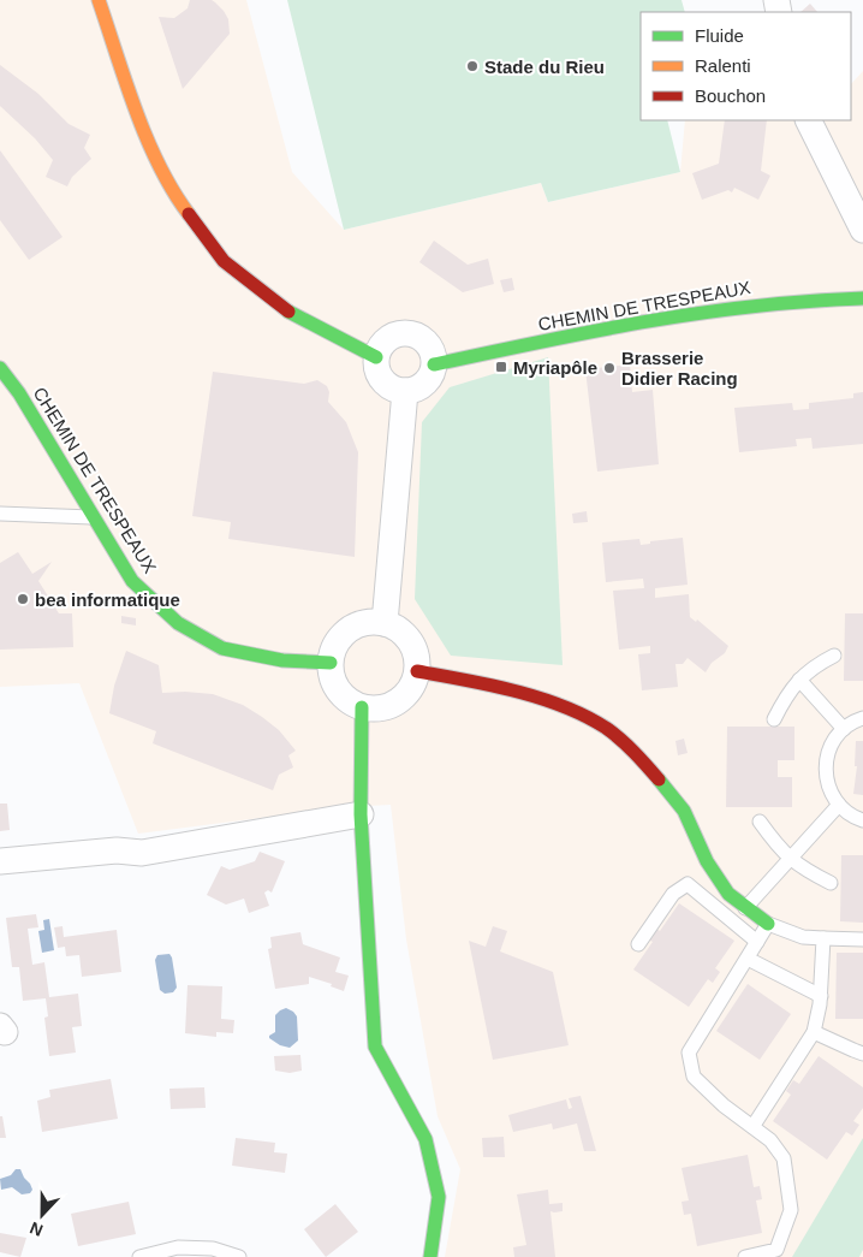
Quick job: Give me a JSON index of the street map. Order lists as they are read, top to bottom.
{
  "streets": {
    "street": ["CHEMIN DE TRESPEAUX"]
  },
  "places": {
    "other": ["Stade du Rieu", "Brasserie Didier Racing", "bea informatique"],
    "transit": ["Myriapôle"]
  },
  "legend": ["Fluide", "Ralenti", "Bouchon"],
  "north": "bottom"
}
